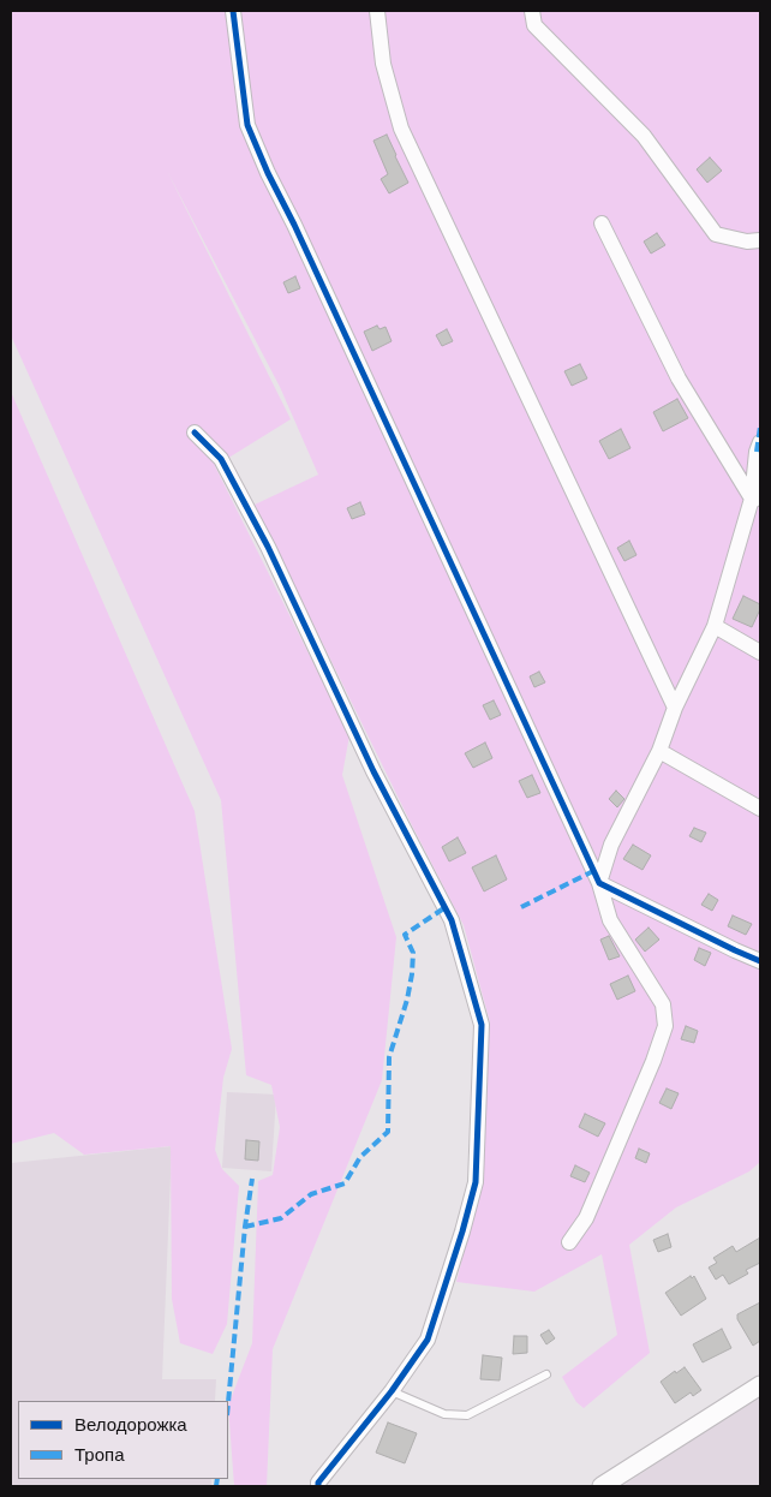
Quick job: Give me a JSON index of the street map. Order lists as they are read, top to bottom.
{
  "legend": ["Велодорожка", "Тропа"]
}
